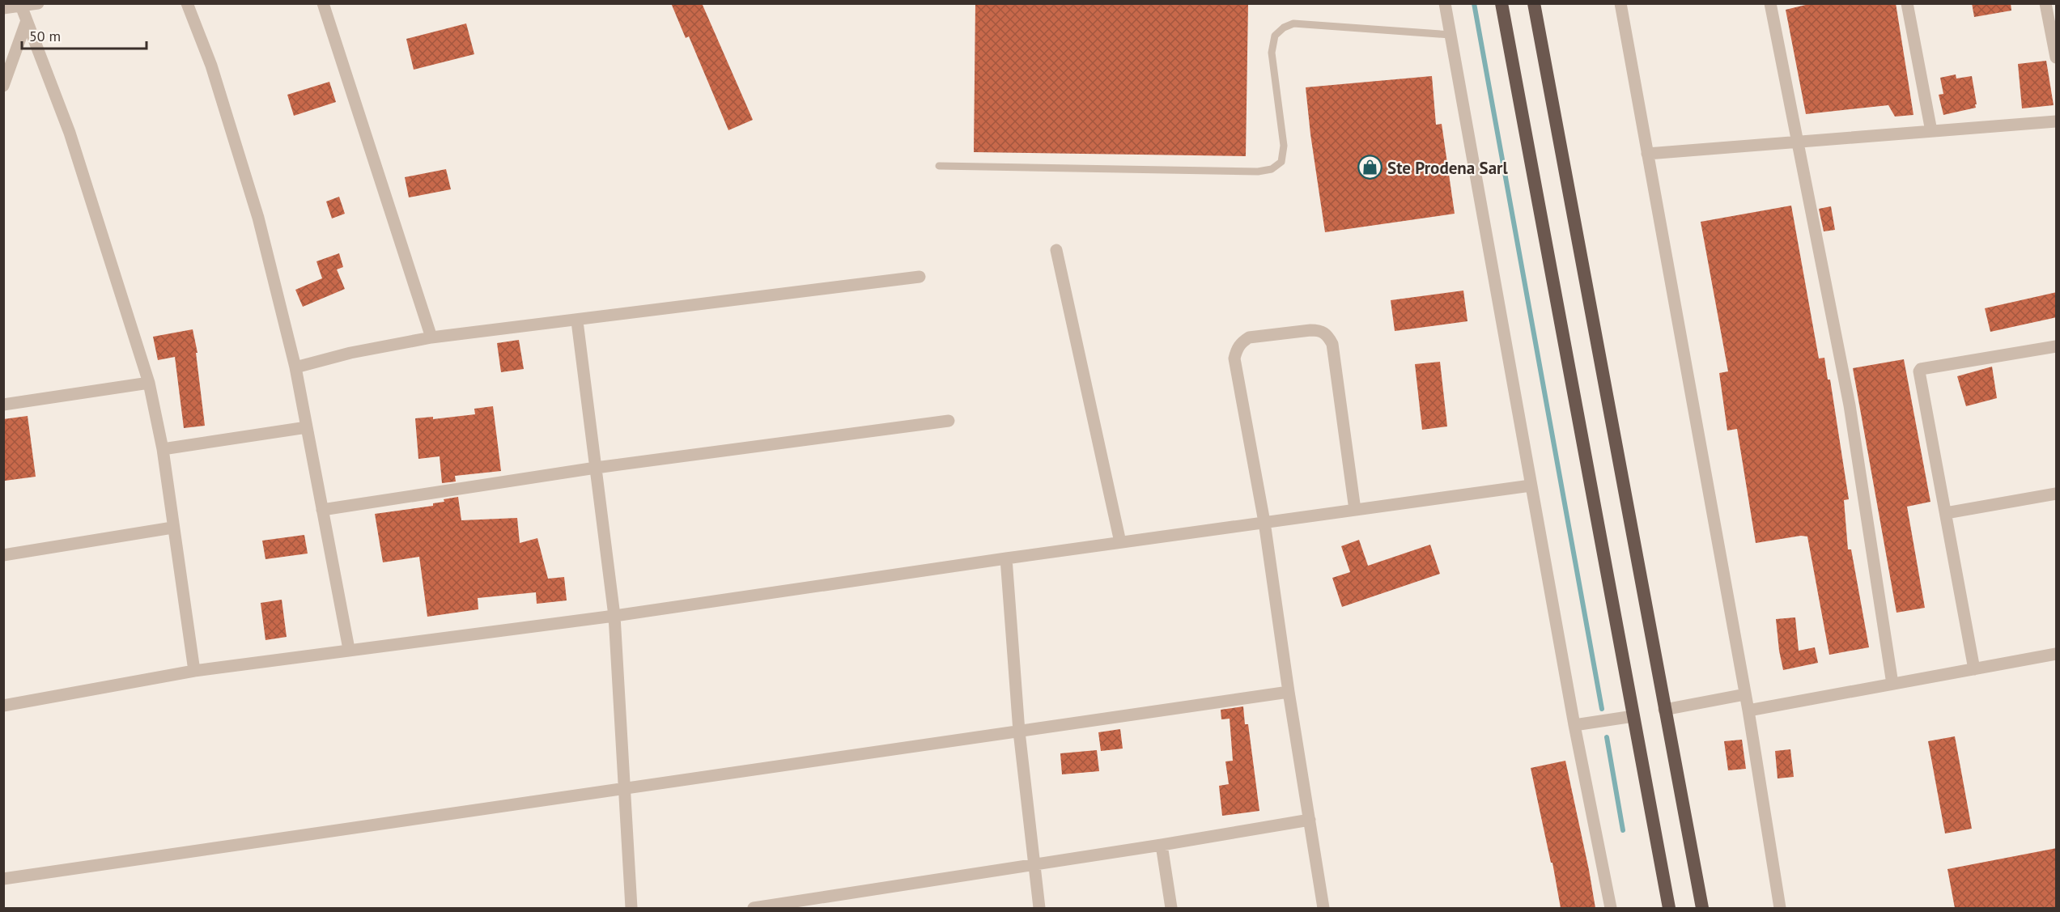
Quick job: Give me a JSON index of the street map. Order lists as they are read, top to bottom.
{
  "places": {
    "shop": ["Ste Prodena Sarl"]
  },
  "scale_bar": "50 m"
}
